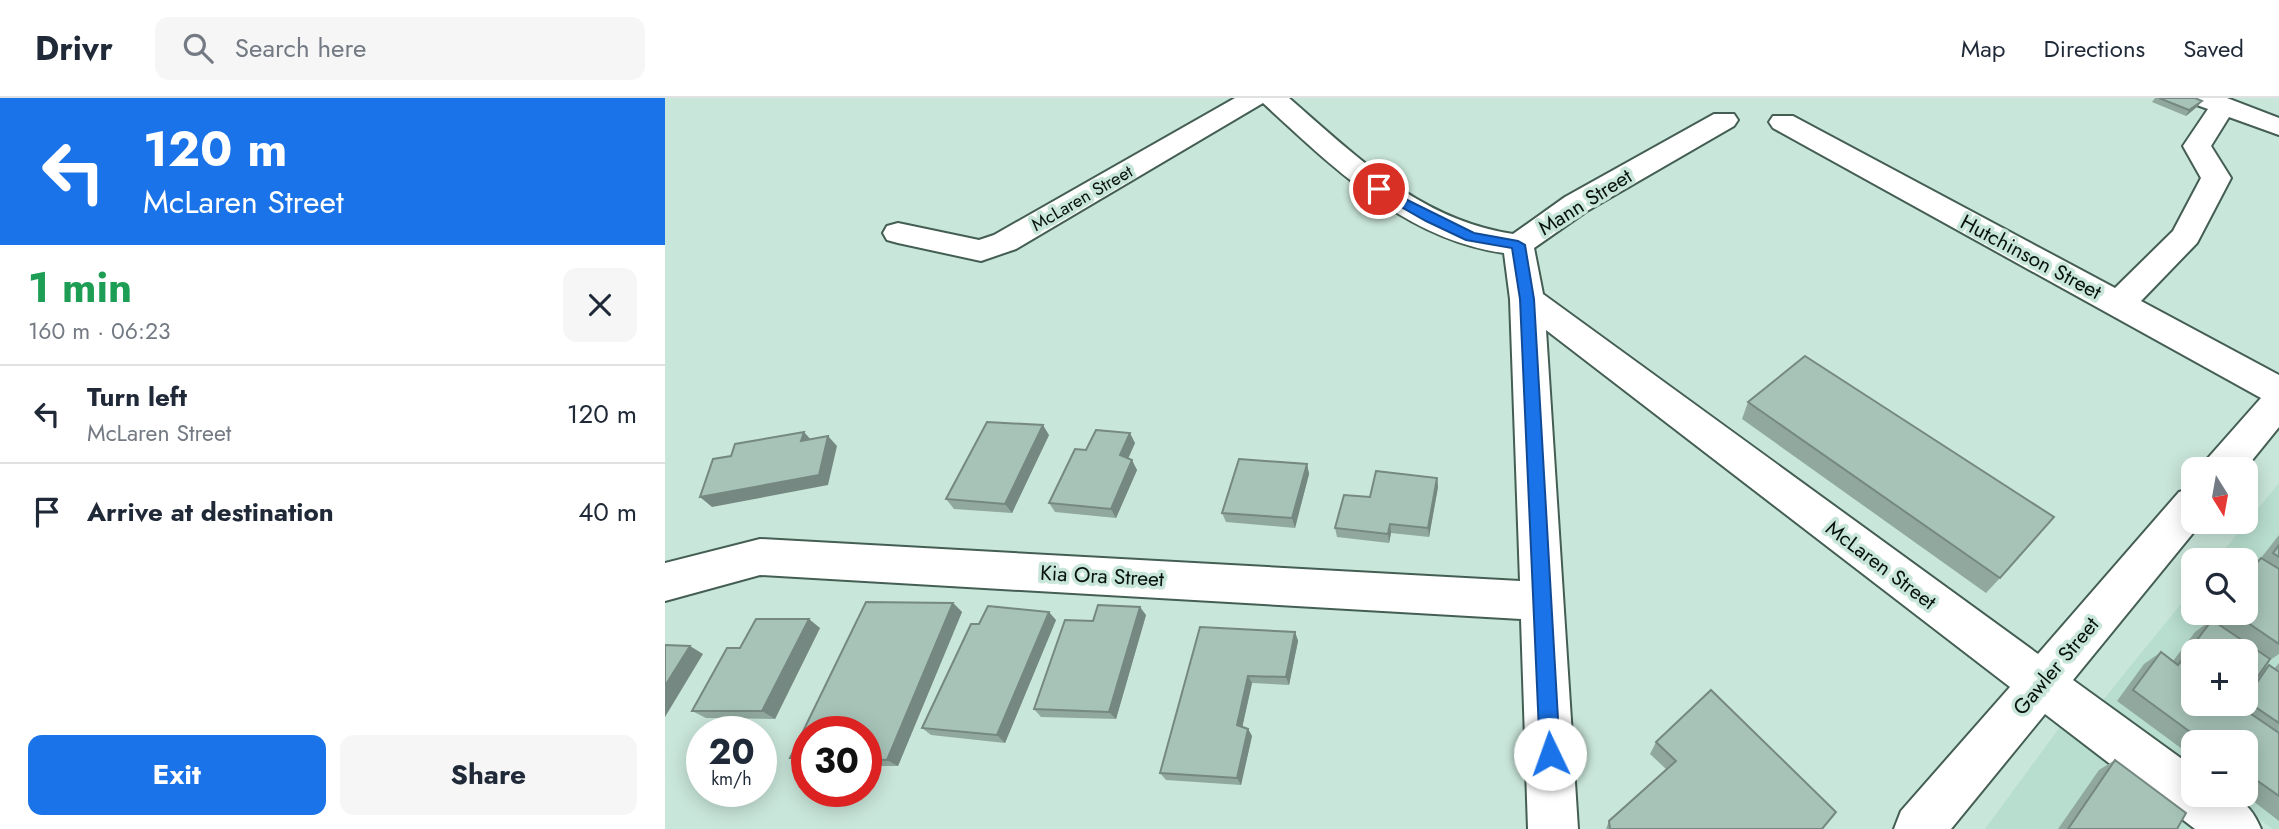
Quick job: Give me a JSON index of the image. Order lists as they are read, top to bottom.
{
  "streets": {
    "street": [
      "McLaren Street",
      "Mann Street",
      "Hutchinson Street",
      "Kia Ora Street",
      "Gawler Street"
    ]
  },
  "crossings": [
    ["McLaren Street", "Mann Street"],
    ["McLaren Street", "Gawler Street"],
    ["Mann Street", "Hutchinson Street"],
    ["Mann Street", "Kia Ora Street"]
  ],
  "north": "bottom",
  "page": {
    "header": "Drivr",
    "search": "Search here",
    "nav": ["Map", "Directions", "Saved"],
    "turn": ["120 m", "McLaren Street"],
    "heading": ["1 min", "160 m · 06:23"],
    "list": [
      {
        "name": "Turn left",
        "note": "McLaren Street",
        "value": "120 m"
      },
      {
        "name": "Arrive at destination",
        "value": "40 m"
      }
    ],
    "map_buttons": ["+", "−"],
    "speed": "20 km/h",
    "limit": "30",
    "buttons": ["Exit", "Share"]
  }
}
